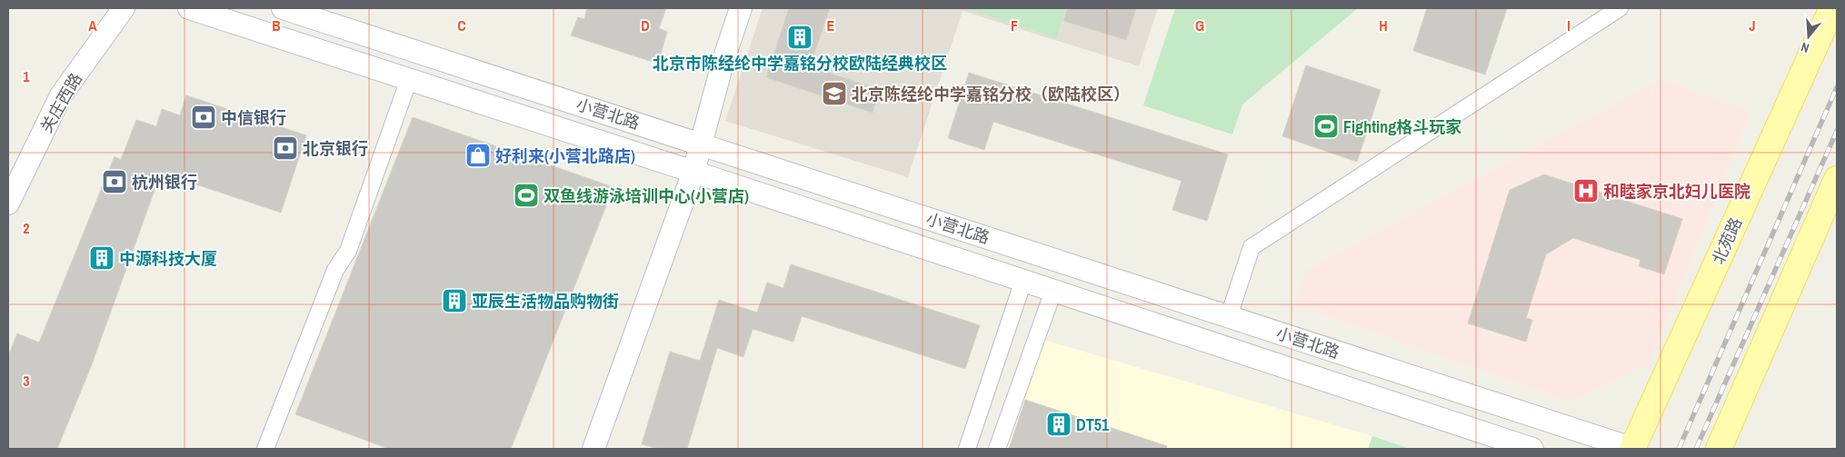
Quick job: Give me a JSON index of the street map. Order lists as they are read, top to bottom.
{
  "streets": {
    "main road": ["北苑路"],
    "street": ["关庄西路", "小营北路"]
  },
  "crossings": [
    ["小营北路", "北苑路"]
  ],
  "places": {
    "building": [
      "北京市陈经纶中学嘉铭分校欧陆经典校区",
      "中源科技大厦",
      "亚辰生活物品购物街",
      "DT51"
    ],
    "school or university": ["北京陈经纶中学嘉铭分校（欧陆校区）"],
    "bank": ["中信银行", "北京银行", "杭州银行"],
    "sports": ["Fighting格斗玩家", "双鱼线游泳培训中心(小营店)"],
    "shop": ["好利来(小营北路店)"],
    "hospital": ["和睦家京北妇儿医院"]
  },
  "north": "bottom",
  "grid": {
    "columns": [
      "A",
      "B",
      "C",
      "D",
      "E",
      "F",
      "G",
      "H",
      "I",
      "J"
    ],
    "rows": ["1", "2", "3"]
  }
}
